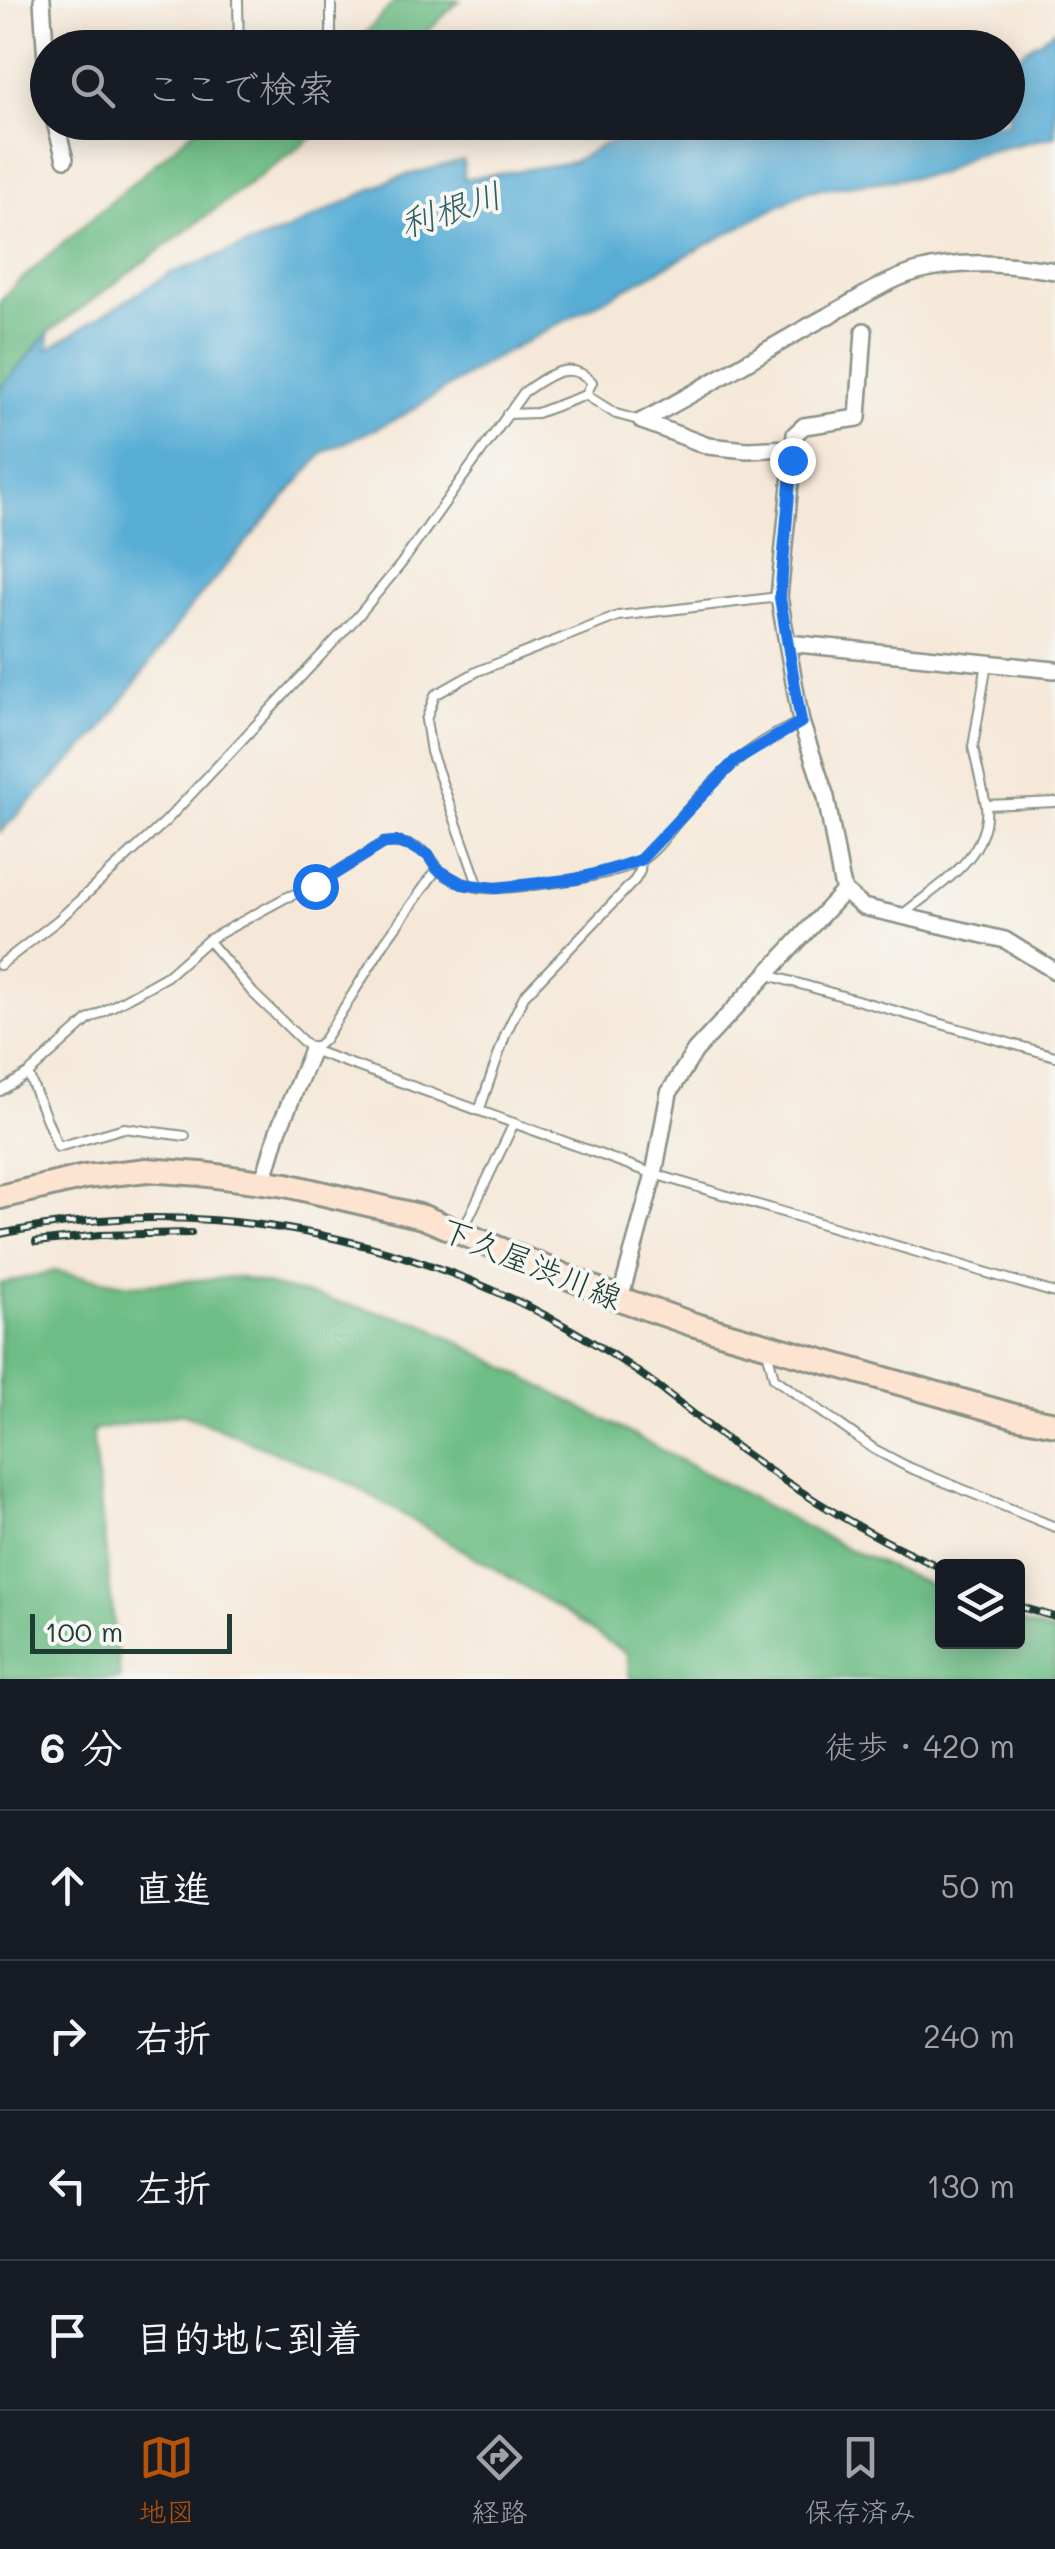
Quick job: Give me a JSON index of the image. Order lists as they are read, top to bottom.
{
  "streets": {
    "main road": ["下久屋渋川線"]
  },
  "water": ["利根川"],
  "scale_bar": "100 m",
  "page": {
    "search": "ここで検索",
    "scale": "100 m",
    "heading": ["6 分", "徒歩 · 420 m"],
    "list": [
      ["直進", "50 m"],
      ["右折", "240 m"],
      ["左折", "130 m"],
      "目的地に到着"
    ],
    "nav": ["地図", "経路", "保存済み"]
  }
}
